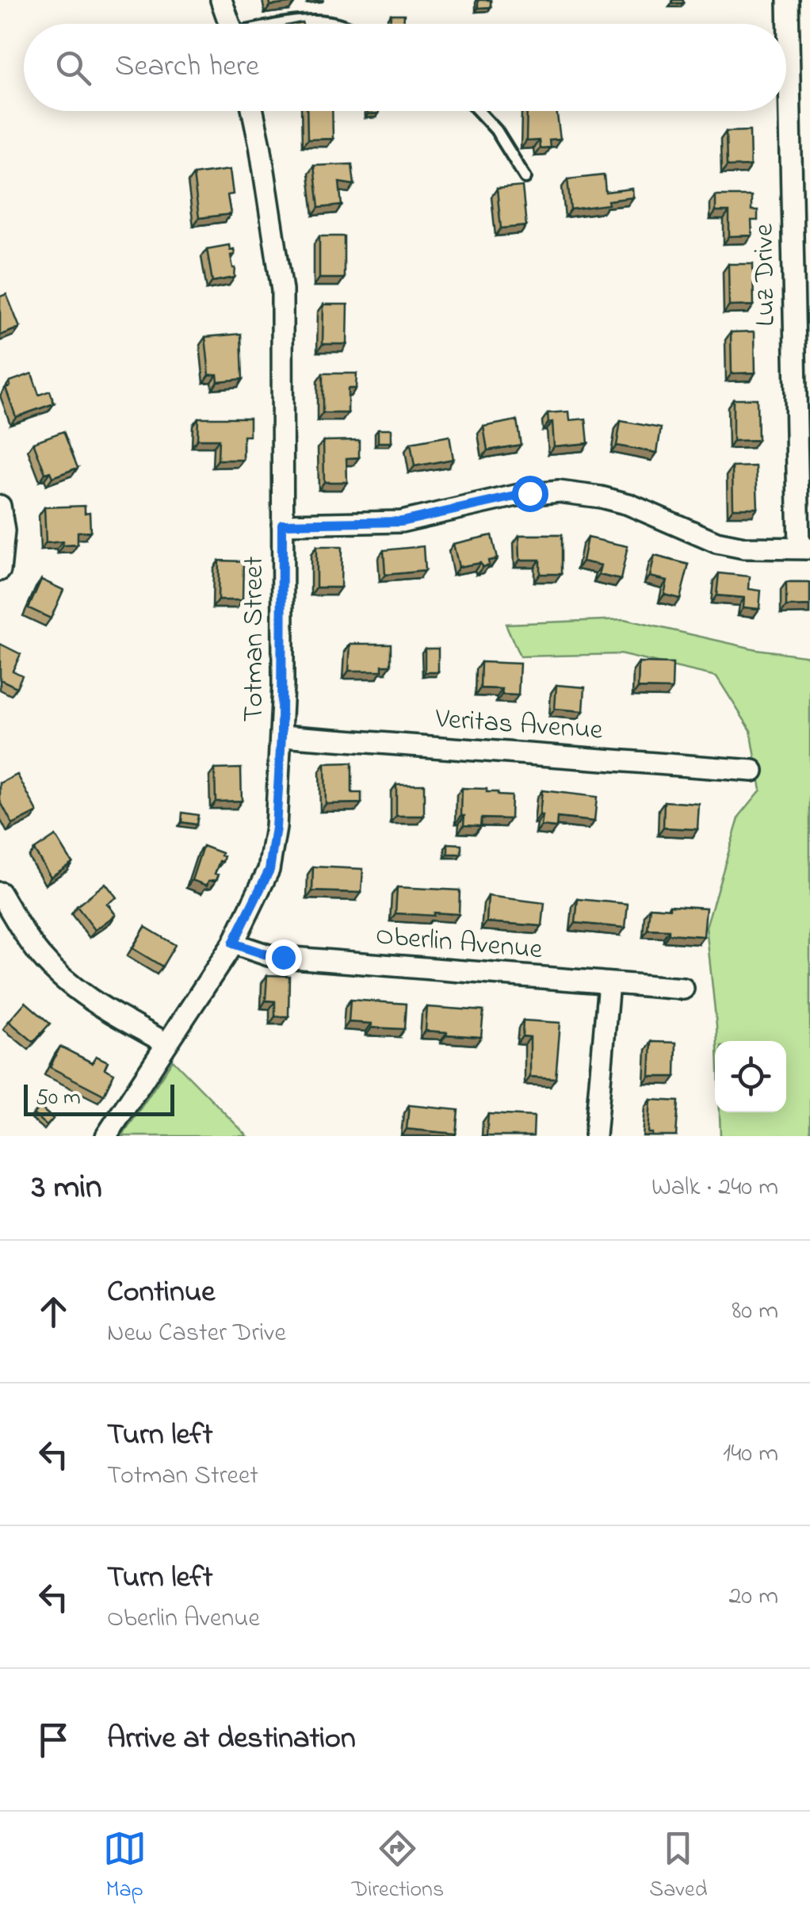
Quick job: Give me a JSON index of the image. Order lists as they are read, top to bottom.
{
  "streets": {
    "street": [
      "Luz Drive",
      "Totman Street",
      "Veritas Avenue",
      "Oberlin Avenue"
    ]
  },
  "crossings": [
    ["Totman Street", "Veritas Avenue"],
    ["Totman Street", "Oberlin Avenue"]
  ],
  "scale_bar": "50 m",
  "page": {
    "search": "Search here",
    "scale": "50 m",
    "heading": ["3 min", "Walk · 240 m"],
    "list": [
      ["Continue", "New Caster Drive", "80 m"],
      ["Turn left", "Totman Street", "140 m"],
      ["Turn left", "Oberlin Avenue", "20 m"],
      "Arrive at destination"
    ],
    "nav": ["Map", "Directions", "Saved"]
  }
}
